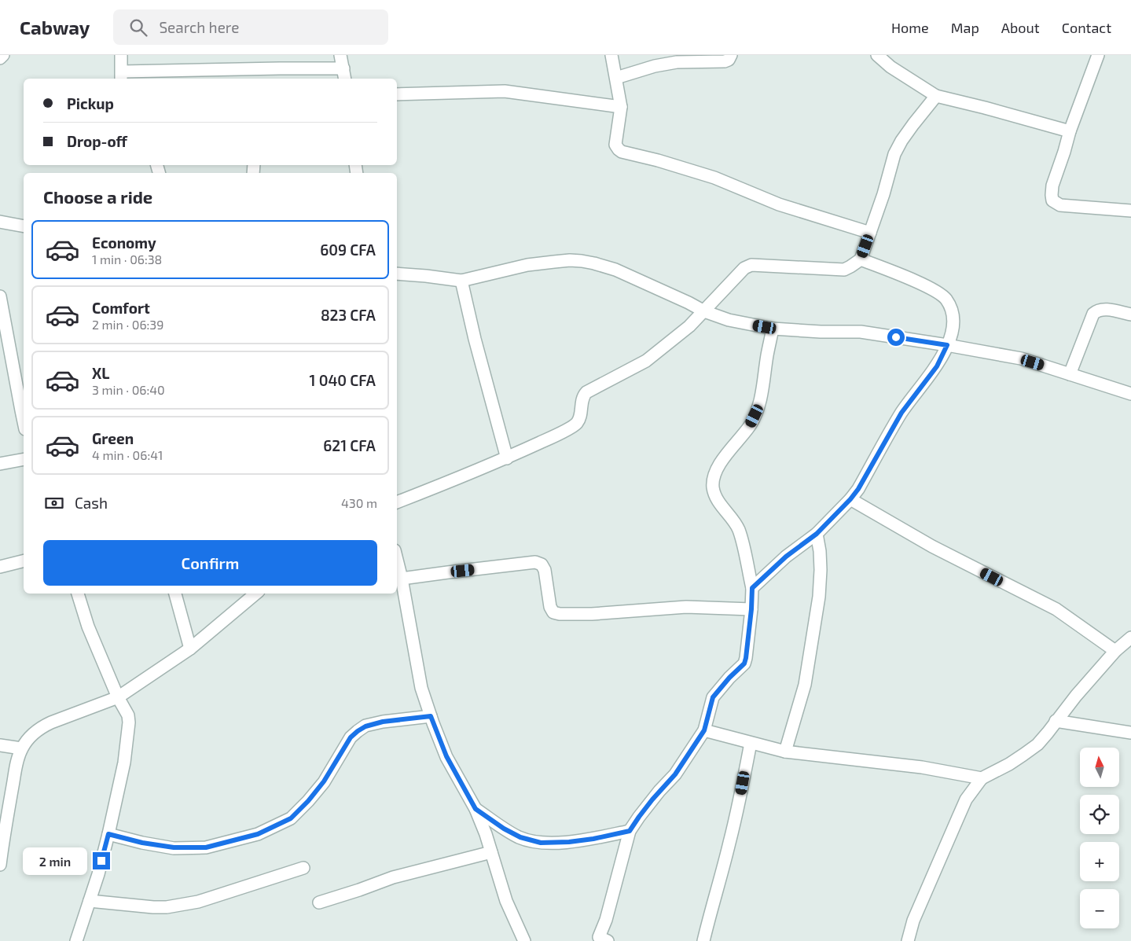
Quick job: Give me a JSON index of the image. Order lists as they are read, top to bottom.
{
  "north": "top",
  "page": {
    "header": "Cabway",
    "search": "Search here",
    "nav": [
      "Home",
      "Map",
      "About",
      "Contact"
    ],
    "banner": ["Pickup", "Drop-off"],
    "heading": "Choose a ride",
    "list": [
      {
        "name": "Economy",
        "note": "1 min · 06:38",
        "value": "609 CFA"
      },
      {
        "name": "Comfort",
        "note": "2 min · 06:39",
        "value": "823 CFA"
      },
      {
        "name": "XL",
        "note": "3 min · 06:40",
        "value": "1 040 CFA"
      },
      {
        "name": "Green",
        "note": "4 min · 06:41",
        "value": "621 CFA"
      }
    ],
    "pay": ["Cash", "430 m"],
    "buttons": "Confirm",
    "map_buttons": ["+", "−"],
    "bubble": "2 min"
  }
}
